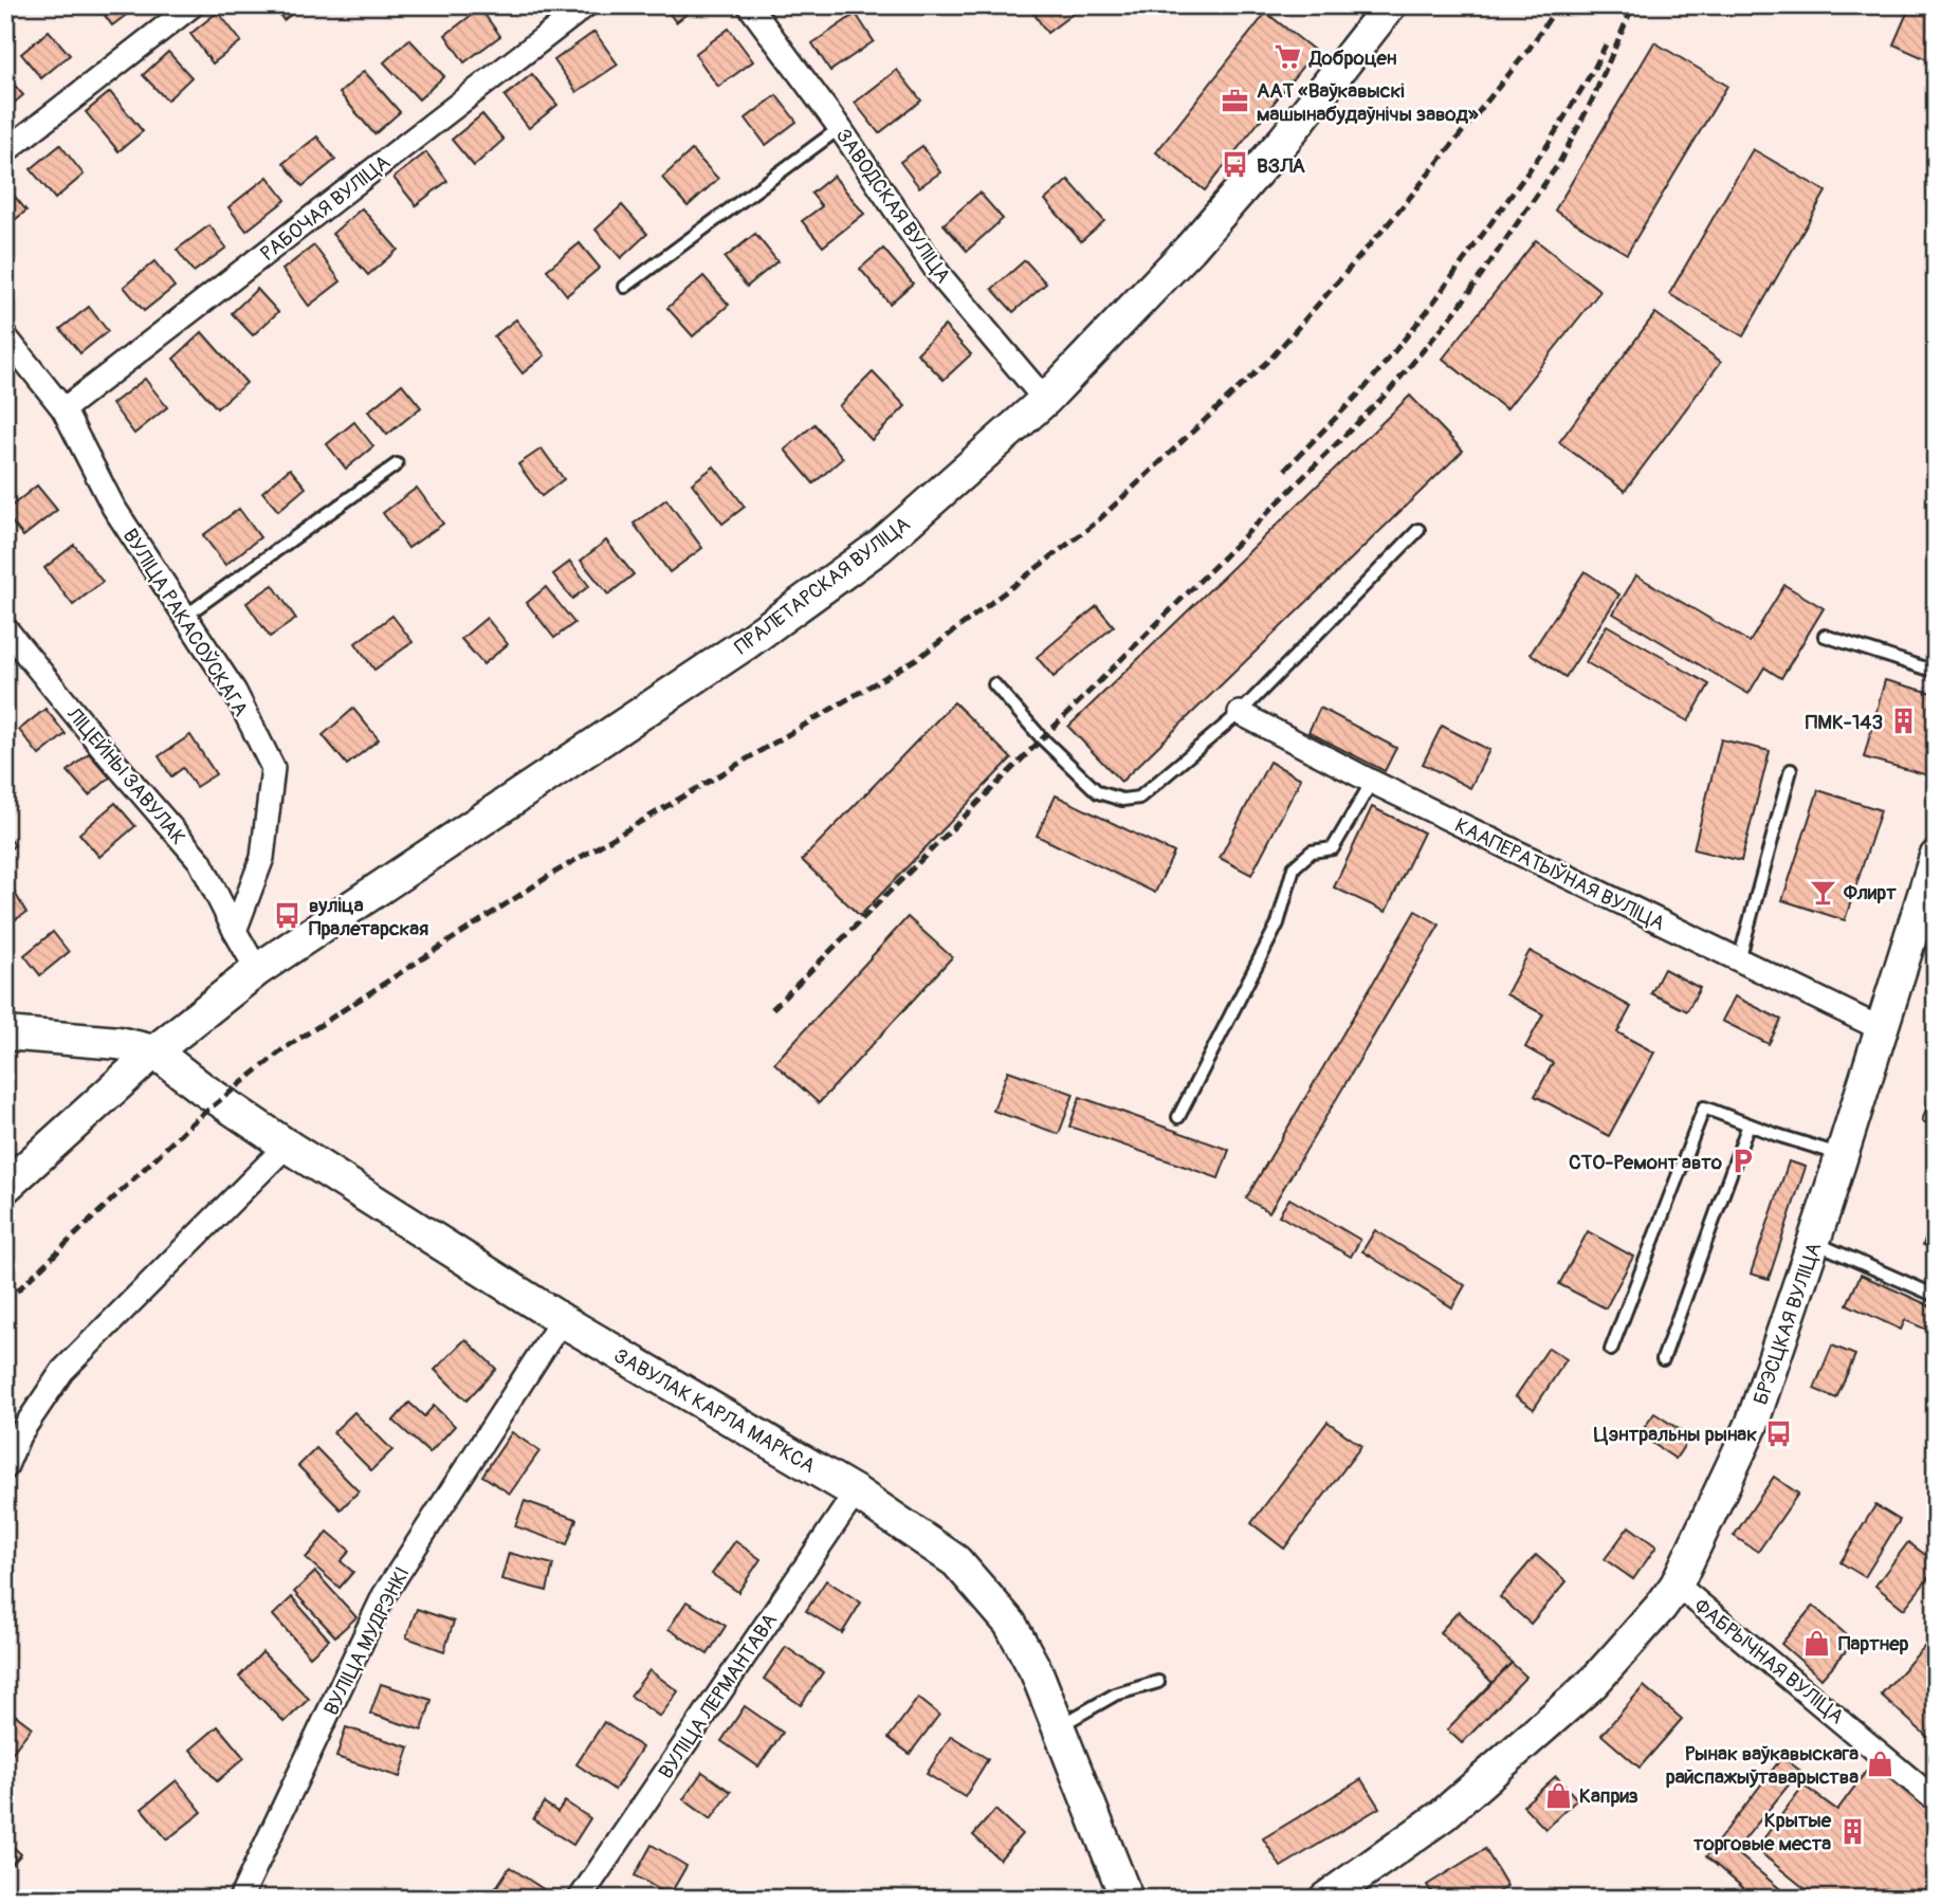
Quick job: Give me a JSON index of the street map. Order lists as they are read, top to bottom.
{
  "streets": {
    "street": [
      "ЗАВОДСКАЯ ВУЛІЦА",
      "РАБОЧАЯ ВУЛІЦА",
      "ПРАЛЕТАРСКАЯ ВУЛІЦА",
      "ВУЛІЦА РАКАСОЎСКАГА",
      "ЛІЦЕЙНЫ ЗАВУЛАК",
      "КААПЕРАТЫЎНАЯ ВУЛІЦА",
      "БРЭСЦКАЯ ВУЛІЦА",
      "ЗАВУЛАК КАРЛА МАРКСА",
      "ВУЛІЦА МУДРЭНКІ",
      "ФАБРЫЧНАЯ ВУЛІЦА",
      "ВУЛІЦА ЛЕРМАНТАВА"
    ]
  },
  "crossings": [
    ["ЗАВОДСКАЯ ВУЛІЦА", "ПРАЛЕТАРСКАЯ ВУЛІЦА"],
    ["РАБОЧАЯ ВУЛІЦА", "ВУЛІЦА РАКАСОЎСКАГА"],
    ["ПРАЛЕТАРСКАЯ ВУЛІЦА", "ЗАВУЛАК КАРЛА МАРКСА"],
    ["ВУЛІЦА РАКАСОЎСКАГА", "ЛІЦЕЙНЫ ЗАВУЛАК"],
    ["КААПЕРАТЫЎНАЯ ВУЛІЦА", "БРЭСЦКАЯ ВУЛІЦА"],
    ["БРЭСЦКАЯ ВУЛІЦА", "ФАБРЫЧНАЯ ВУЛІЦА"],
    ["ЗАВУЛАК КАРЛА МАРКСА", "ВУЛІЦА МУДРЭНКІ"],
    ["ЗАВУЛАК КАРЛА МАРКСА", "ВУЛІЦА ЛЕРМАНТАВА"]
  ],
  "places": {
    "supermarket": ["Доброцен"],
    "office": ["ААТ «Ваўкавыскі машынабудаўнічы завод»"],
    "bus stop": ["ВЗЛА", "вуліца Пралетарская", "Цэнтральны рынак"],
    "building": ["ПМК-143", "Крытые торговые места"],
    "bar": ["Флирт"],
    "parking": ["СТО-Ремонт авто"],
    "shop": ["Партнер", "Рынак ваўкавыскага райспажыўтаварыства", "Каприз"]
  }
}
